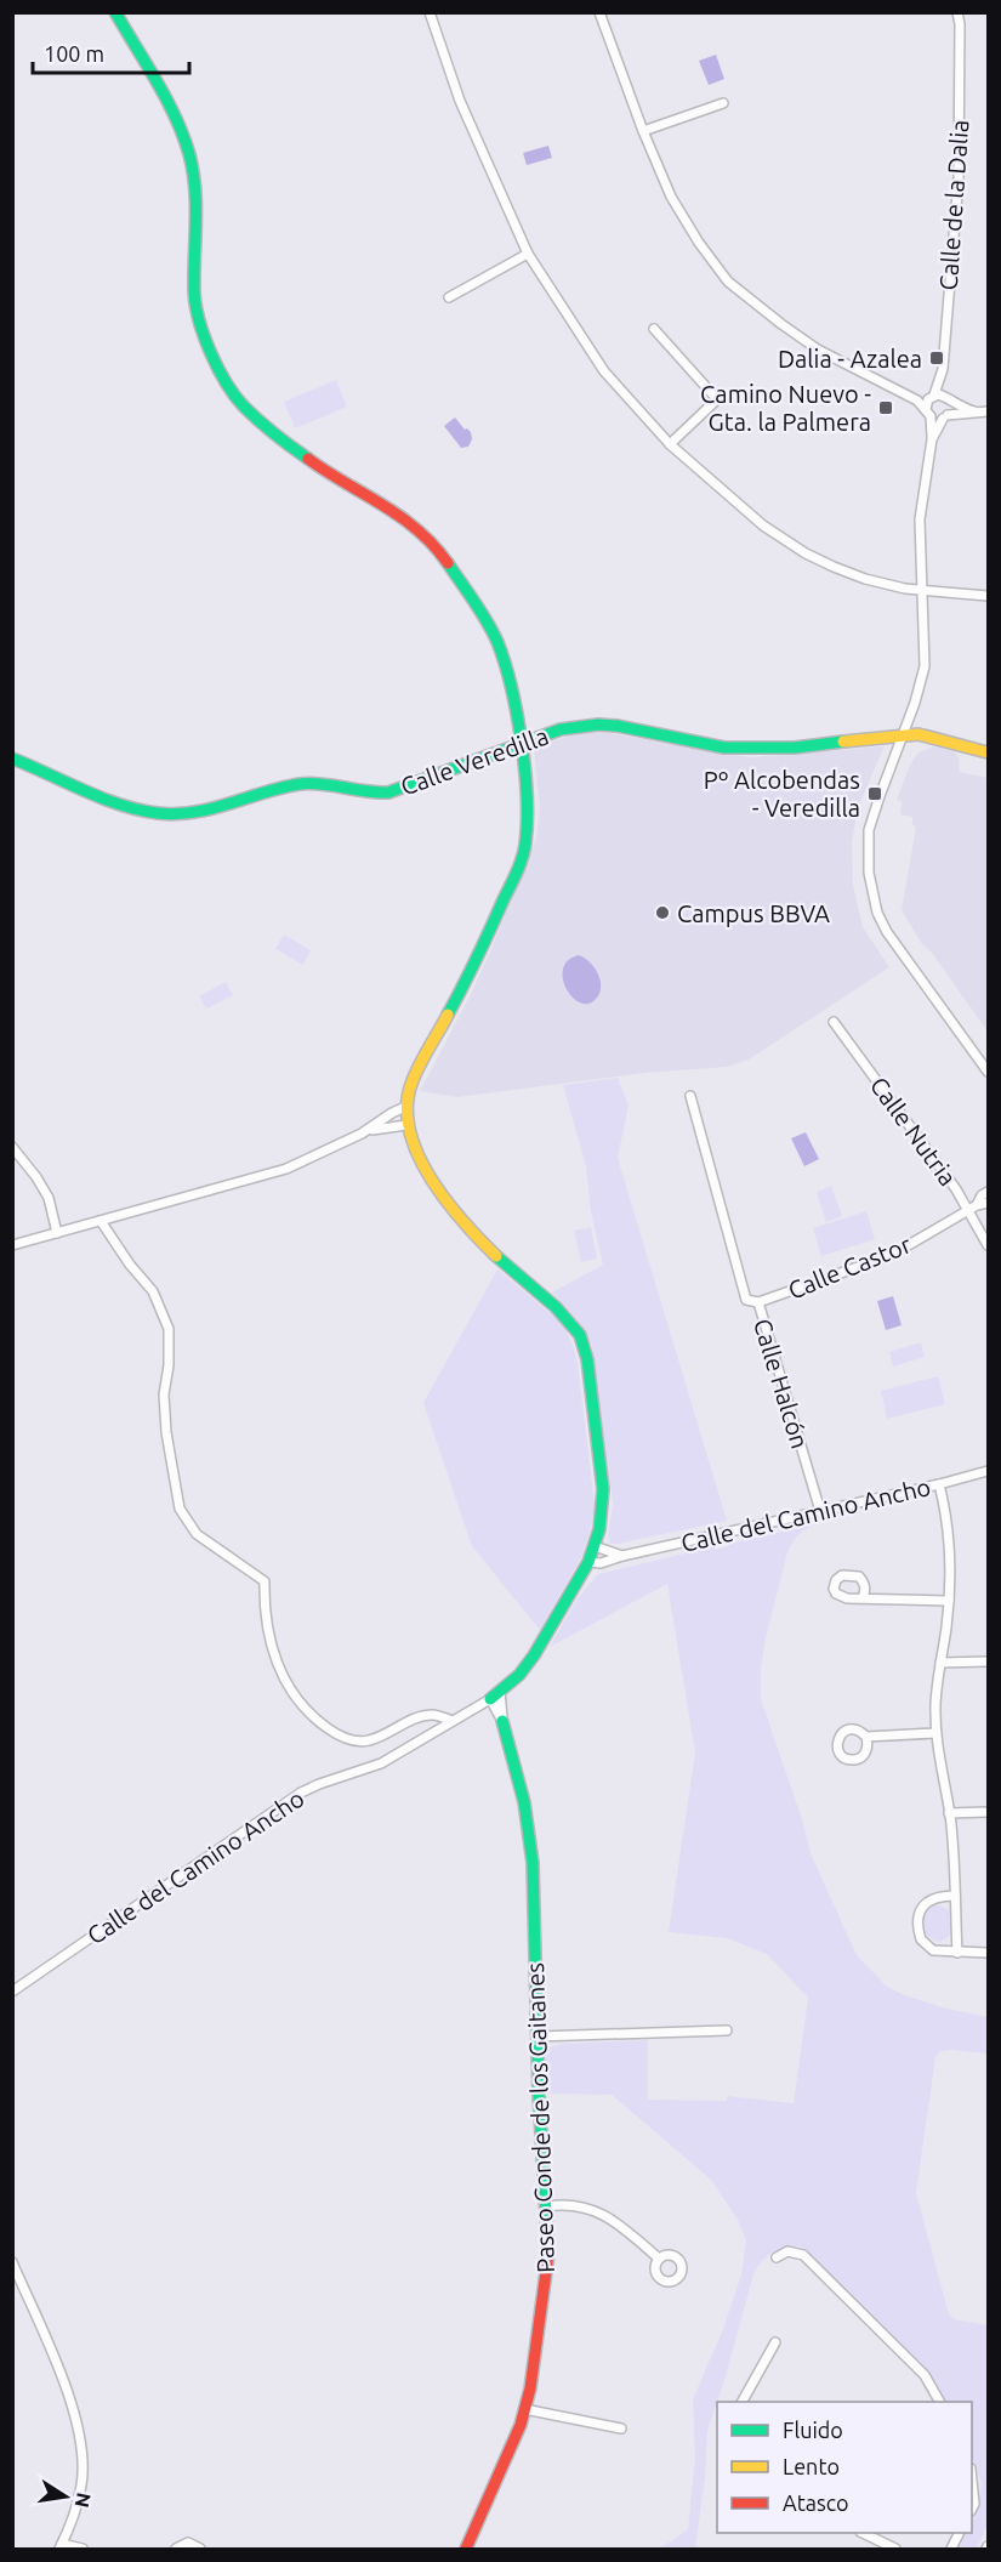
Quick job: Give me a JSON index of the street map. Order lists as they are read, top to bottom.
{
  "streets": {
    "street": [
      "Calle de la Dalia",
      "Calle Veredilla",
      "Calle Nutria",
      "Calle Castor",
      "Calle Halcón",
      "Calle del Camino Ancho",
      "Paseo Conde de los Gaitanes"
    ]
  },
  "crossings": [
    ["Calle Nutria", "Calle Castor"],
    ["Calle Castor", "Calle Halcón"],
    ["Calle Halcón", "Calle del Camino Ancho"],
    ["Calle del Camino Ancho", "Paseo Conde de los Gaitanes"]
  ],
  "places": {
    "transit": ["Dalia - Azalea", "Camino Nuevo - Gta. la Palmera", "Pº Alcobendas - Veredilla"],
    "other": ["Campus BBVA"]
  },
  "legend": ["Fluido", "Lento", "Atasco"],
  "scale_bar": "100 m",
  "north": "right"
}
